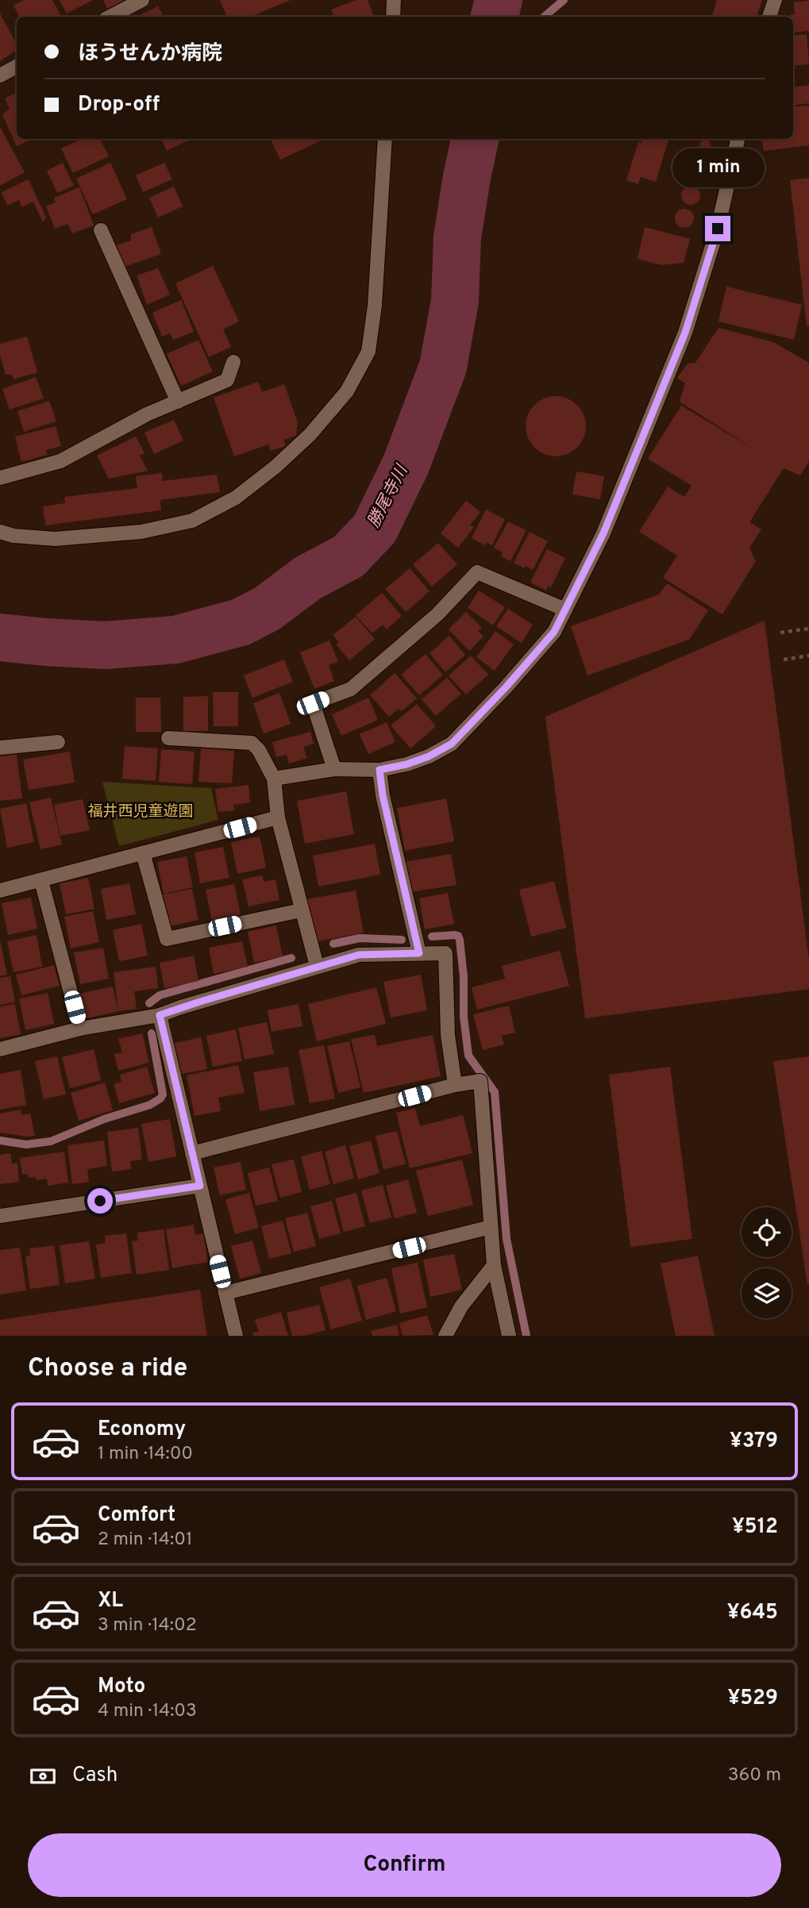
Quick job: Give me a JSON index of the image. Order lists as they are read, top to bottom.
{
  "water": ["勝尾寺川"],
  "parks": ["福井西児童遊園"],
  "page": {
    "banner": ["ほうせんか病院", "Drop-off"],
    "bubble": "1 min",
    "heading": "Choose a ride",
    "list": [
      {
        "name": "Economy",
        "note": "1 min · 14:00",
        "value": "¥379"
      },
      {
        "name": "Comfort",
        "note": "2 min · 14:01",
        "value": "¥512"
      },
      {
        "name": "XL",
        "note": "3 min · 14:02",
        "value": "¥645"
      },
      {
        "name": "Moto",
        "note": "4 min · 14:03",
        "value": "¥529"
      }
    ],
    "pay": ["Cash", "360 m"],
    "buttons": "Confirm"
  }
}
